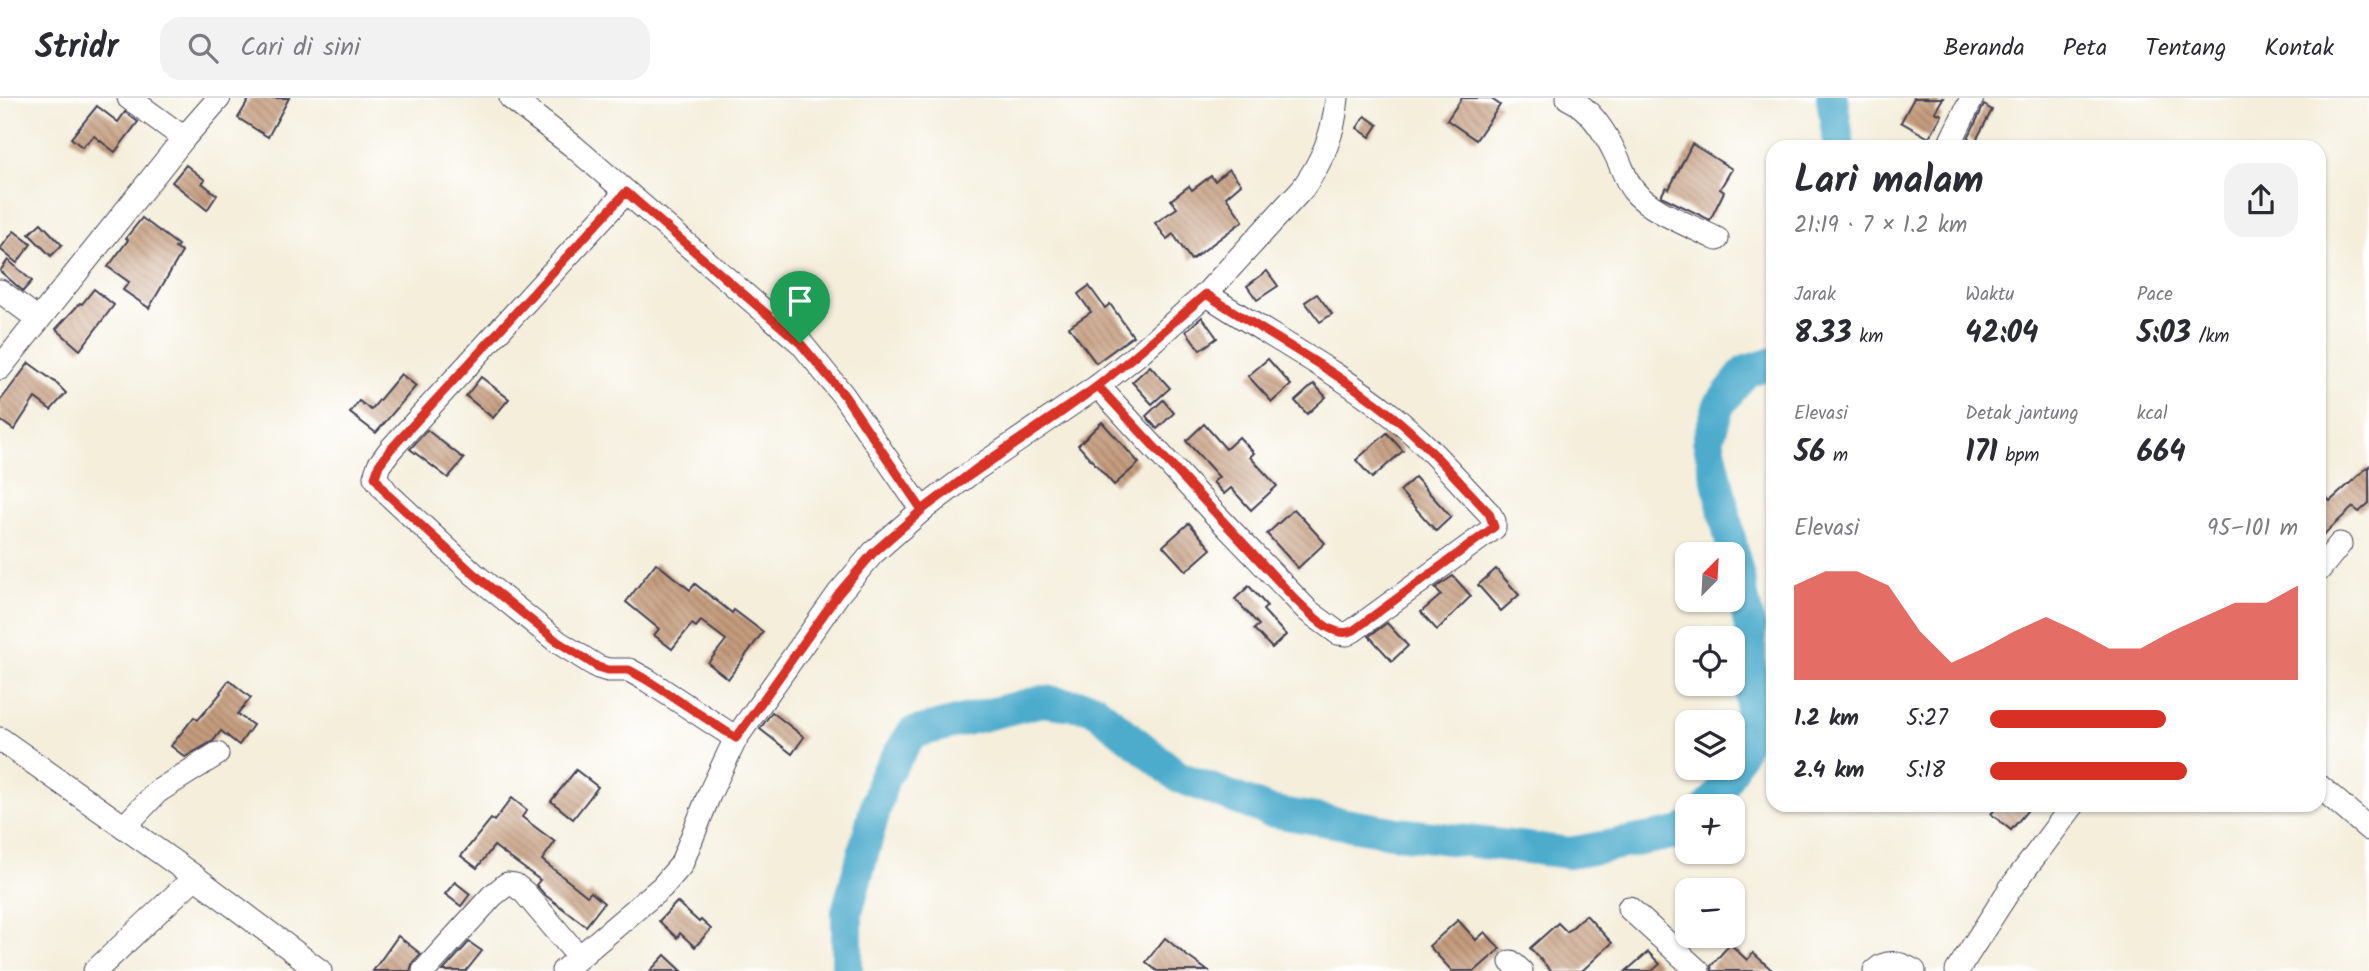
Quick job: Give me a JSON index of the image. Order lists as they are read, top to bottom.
{
  "north": "top right",
  "page": {
    "header": "Stridr",
    "search": "Cari di sini",
    "nav": [
      "Beranda",
      "Peta",
      "Tentang",
      "Kontak"
    ],
    "heading": ["Lari malam", "21:19 · 7 × 1.2 km"],
    "stats": [
      ["Jarak", "8.33 km"],
      ["Waktu", "42:04"],
      ["Pace", "5:03 /km"],
      ["Elevasi", "56 m"],
      ["Detak jantung", "171 bpm"],
      ["kcal", "664"]
    ],
    "chart": ["Elevasi", "95–101 m"],
    "map_buttons": ["+", "−"],
    "list": [
      {
        "name": "1.2 km",
        "note": "5:27"
      },
      {
        "name": "2.4 km",
        "note": "5:18"
      }
    ]
  }
}
